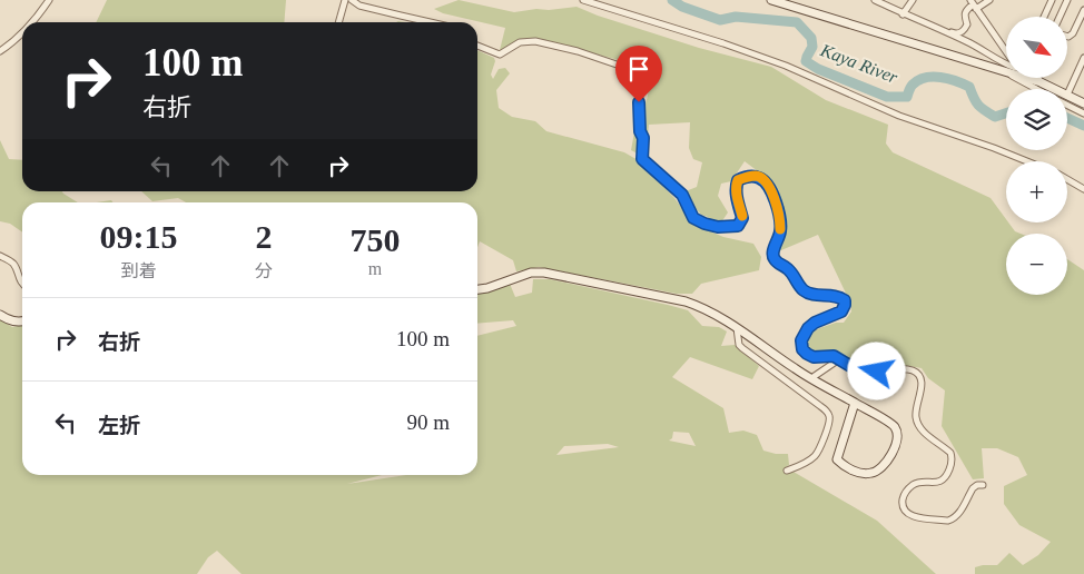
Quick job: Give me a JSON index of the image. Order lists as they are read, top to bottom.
{
  "water": ["Kaya River"],
  "north": "bottom right",
  "page": {
    "map_buttons": ["+", "−"],
    "turn": ["100 m", "右折"],
    "eta": [
      "09:15",
      "到着",
      "2",
      "分",
      "750",
      "m"
    ],
    "list": [
      {
        "name": "右折",
        "value": "100 m"
      },
      {
        "name": "左折",
        "value": "90 m"
      }
    ]
  }
}
